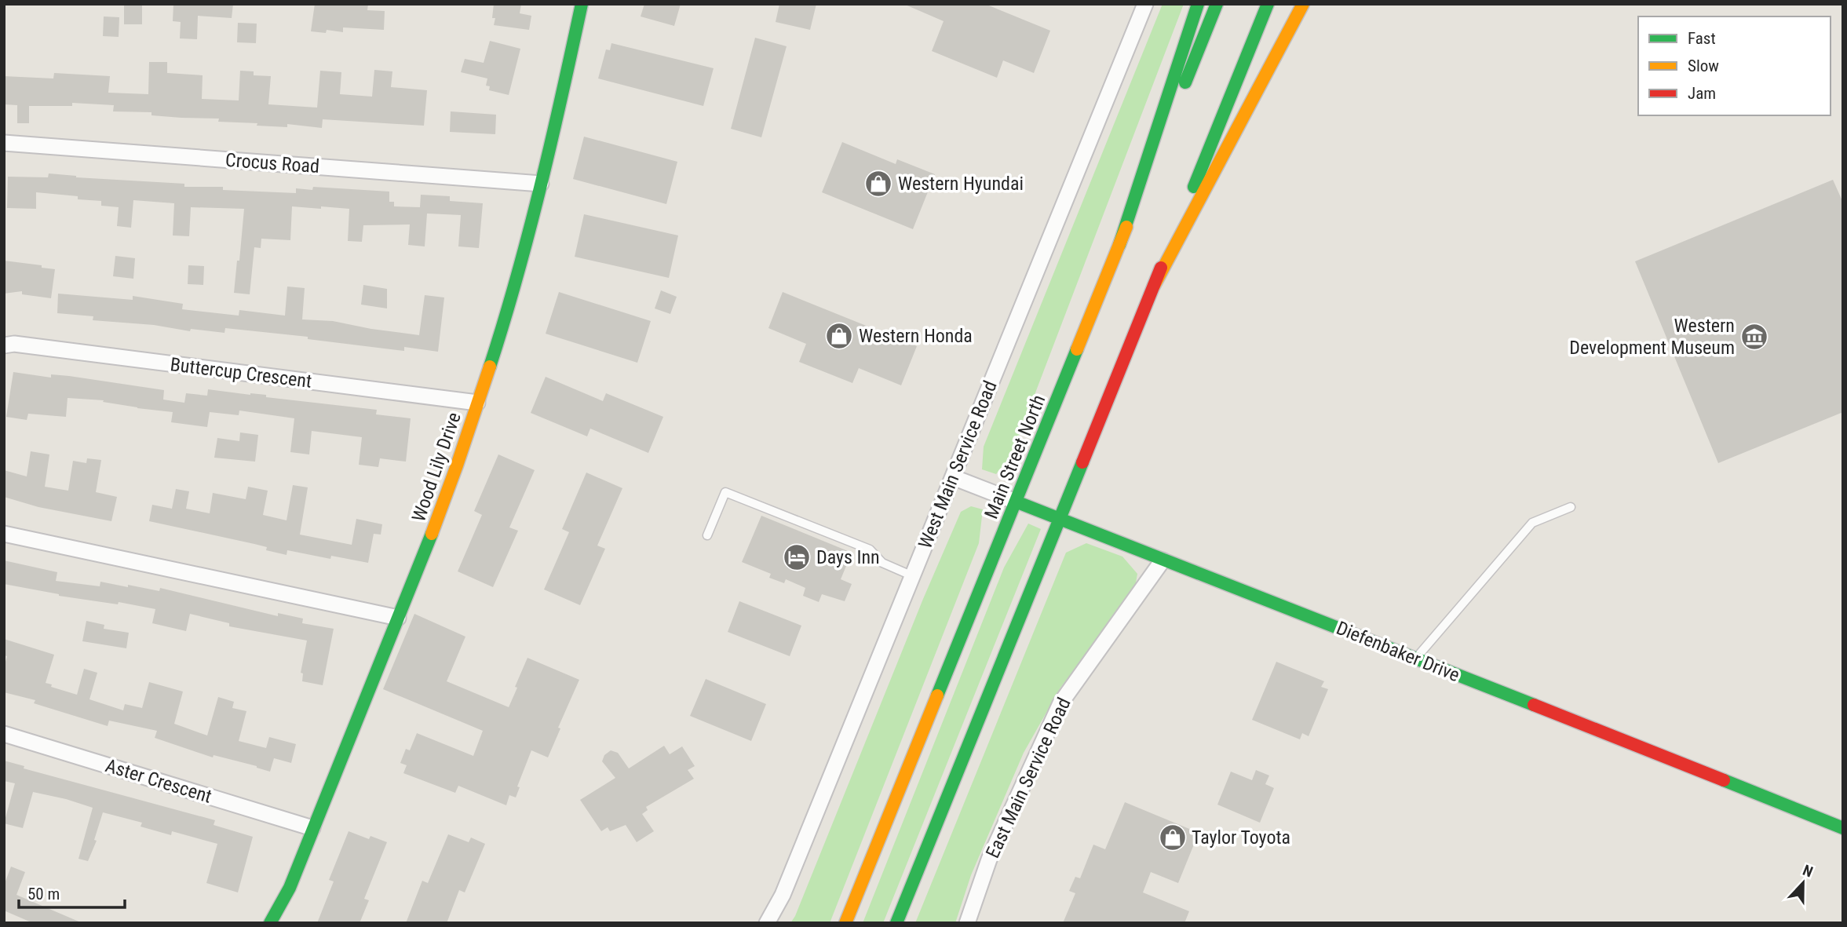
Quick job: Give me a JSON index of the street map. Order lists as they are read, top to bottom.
{
  "streets": {
    "main road": ["Main Street North", "Wood Lily Drive", "Diefenbaker Drive"],
    "street": [
      "Crocus Road",
      "Buttercup Crescent",
      "West Main Service Road",
      "East Main Service Road",
      "Aster Crescent"
    ]
  },
  "crossings": [
    ["Crocus Road", "Wood Lily Drive"],
    ["Buttercup Crescent", "Wood Lily Drive"],
    ["Main Street North", "Diefenbaker Drive"],
    ["West Main Service Road", "Diefenbaker Drive"],
    ["Wood Lily Drive", "Aster Crescent"],
    ["Diefenbaker Drive", "East Main Service Road"]
  ],
  "places": {
    "shop": ["Western Hyundai", "Western Honda", "Taylor Toyota"],
    "museum": ["Western Development Museum"],
    "hotel": ["Days Inn"]
  },
  "legend": ["Fast", "Slow", "Jam"],
  "scale_bar": "50 m",
  "north": "top"
}
